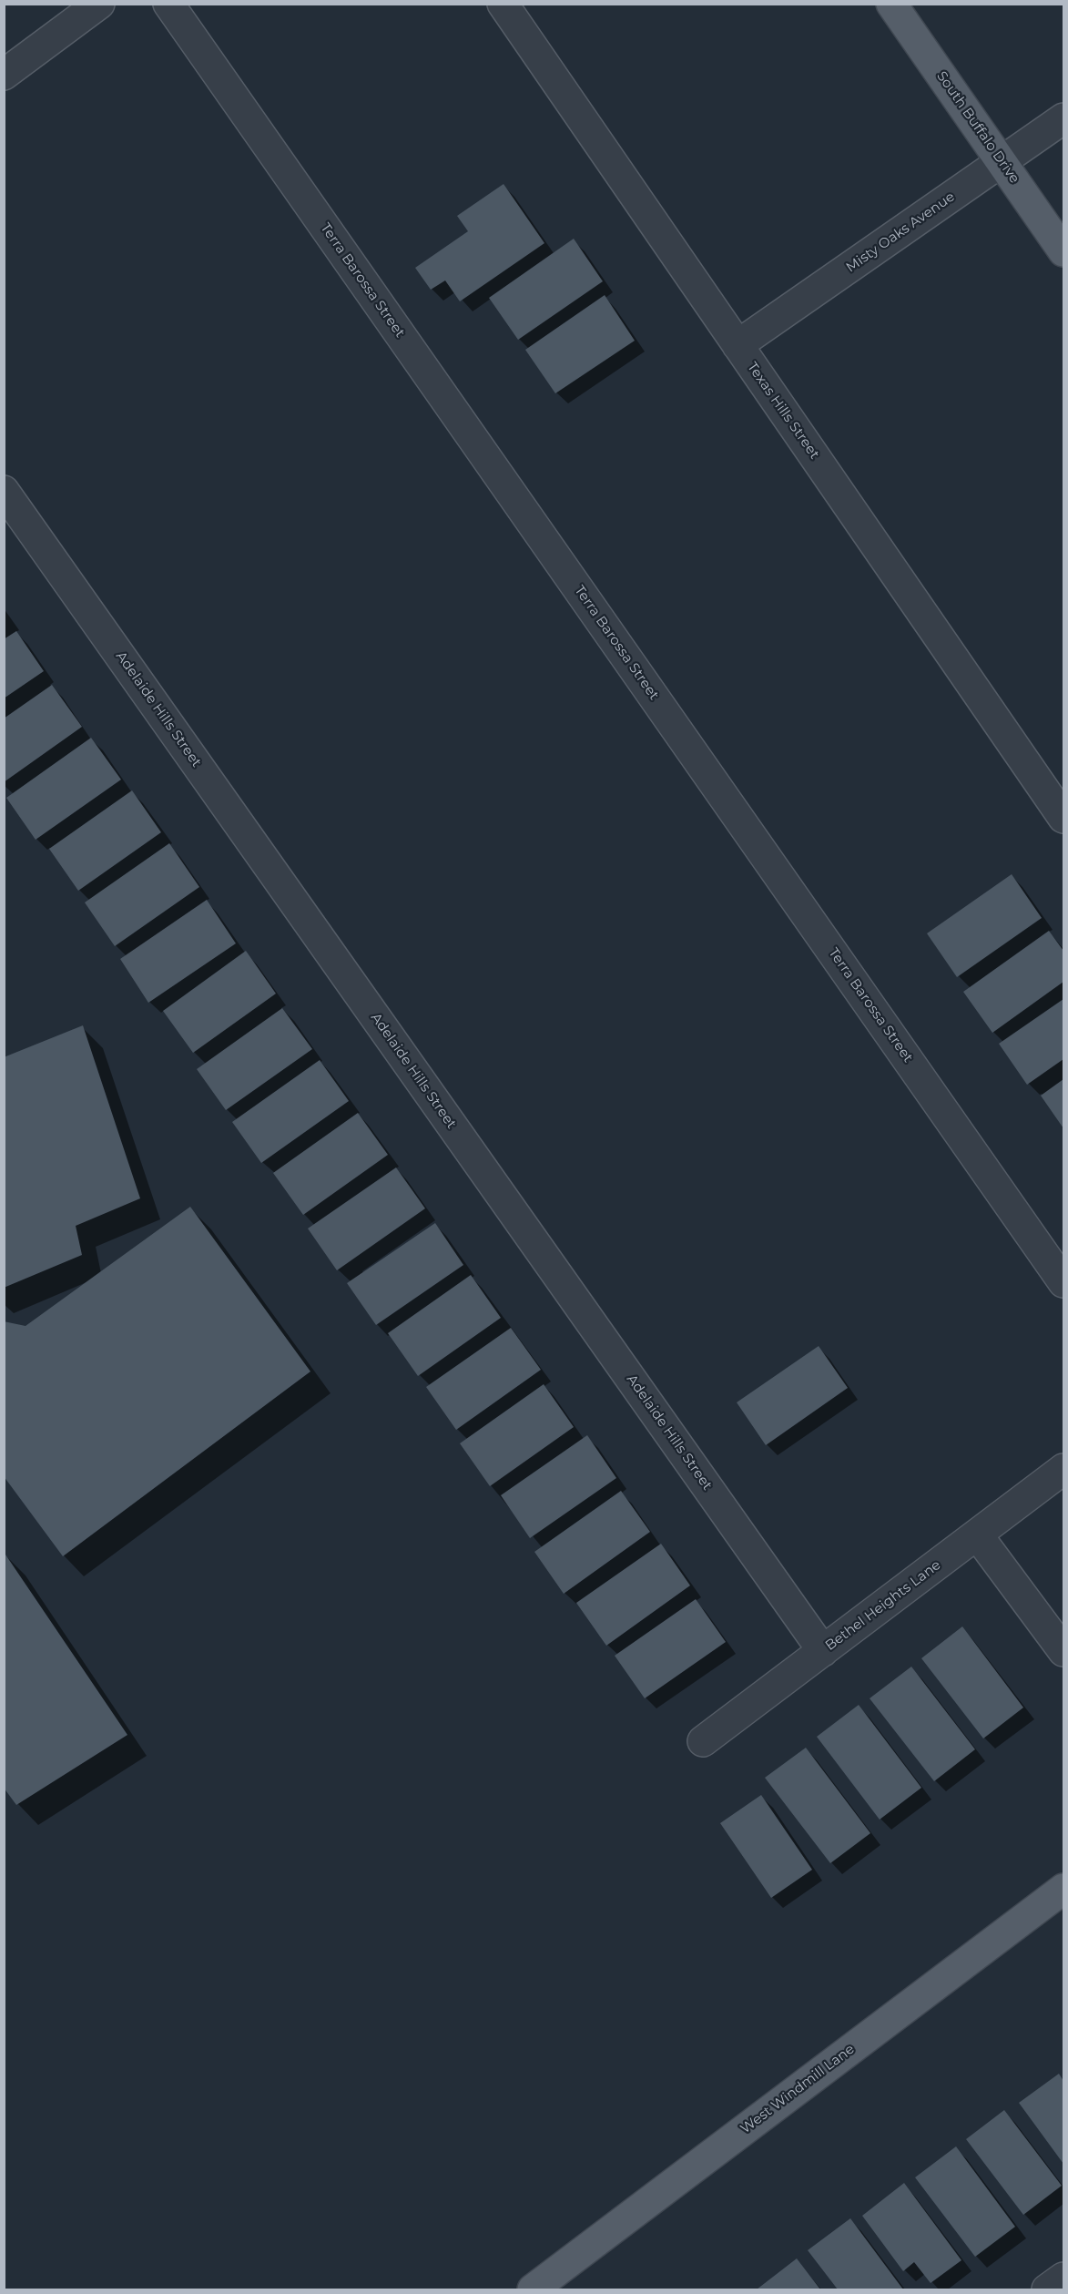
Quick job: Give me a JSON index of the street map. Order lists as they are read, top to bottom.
{
  "streets": {
    "main road": ["South Buffalo Drive", "West Windmill Lane"],
    "street": [
      "Misty Oaks Avenue",
      "Terra Barossa Street",
      "Texas Hills Street",
      "Adelaide Hills Street",
      "Bethel Heights Lane"
    ]
  },
  "crossings": [
    ["South Buffalo Drive", "Misty Oaks Avenue"],
    ["Misty Oaks Avenue", "Texas Hills Street"],
    ["Adelaide Hills Street", "Bethel Heights Lane"]
  ]
}
